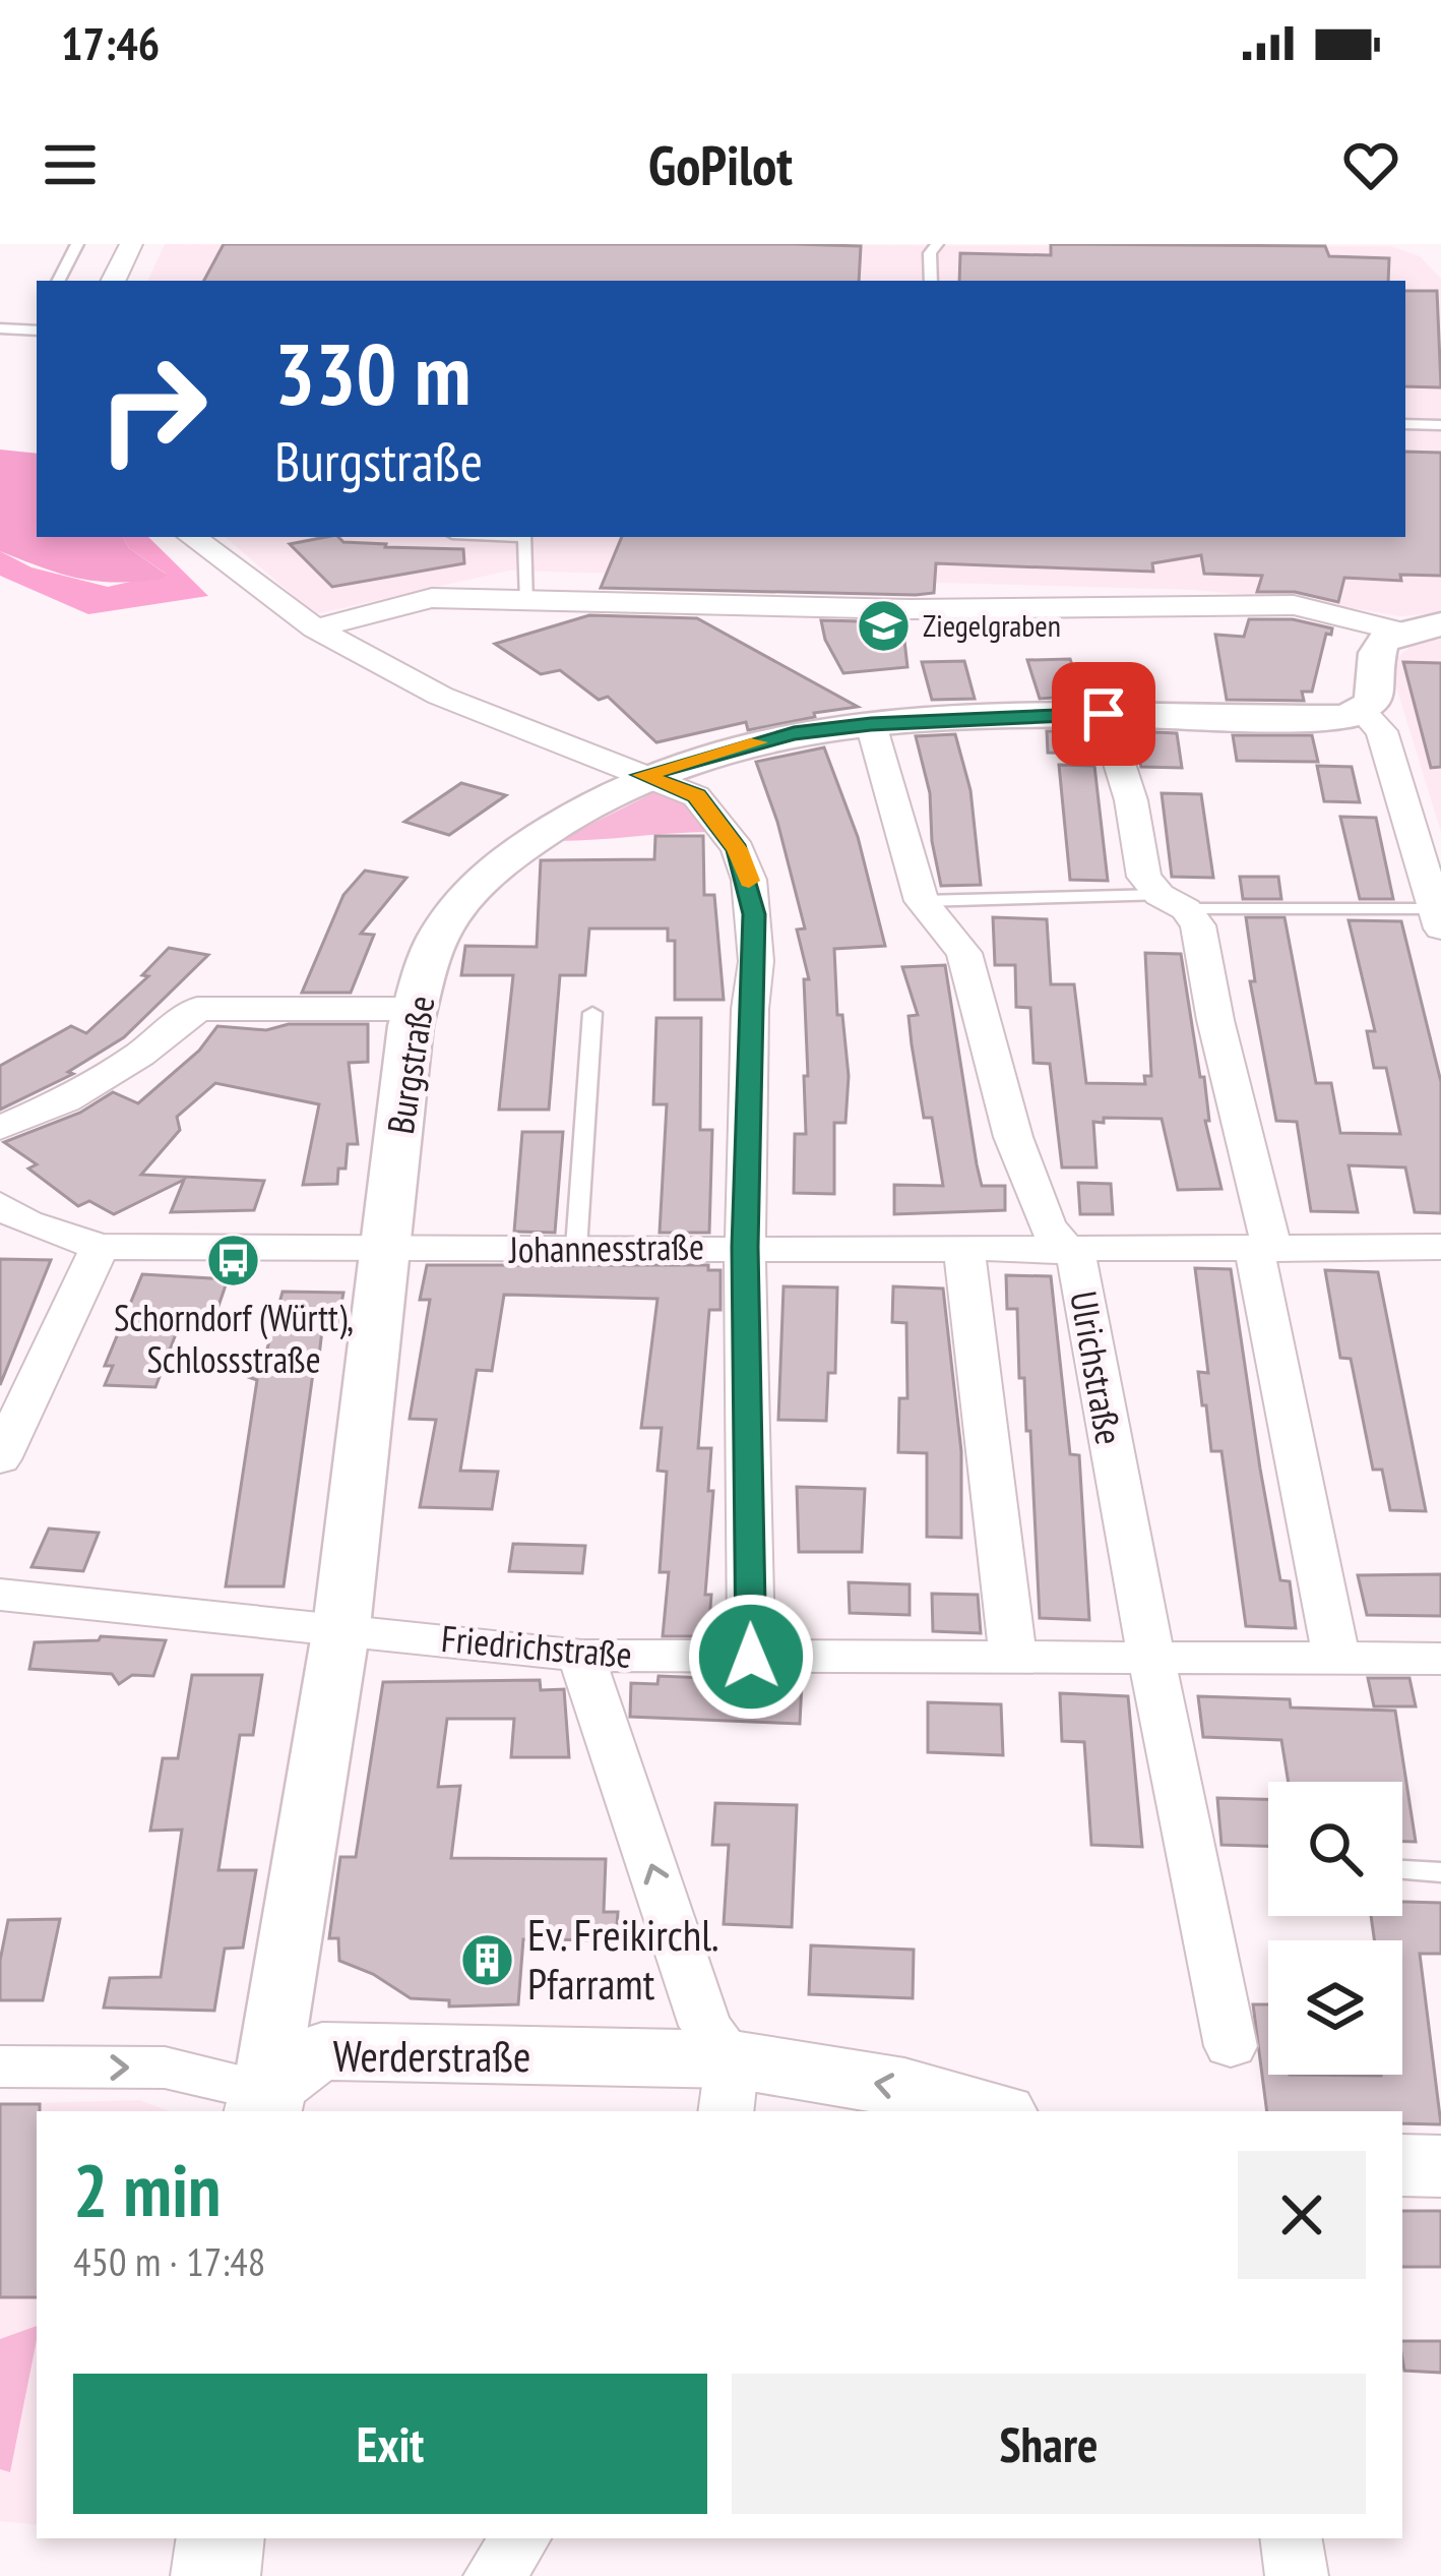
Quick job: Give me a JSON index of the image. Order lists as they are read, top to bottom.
{
  "streets": {
    "main road": ["Werderstraße"],
    "street": [
      "Burgstraße",
      "Johannesstraße",
      "Ulrichstraße",
      "Friedrichstraße"
    ]
  },
  "crossings": [
    ["Burgstraße", "Johannesstraße"],
    ["Burgstraße", "Ulrichstraße"],
    ["Burgstraße", "Friedrichstraße"],
    ["Burgstraße", "Werderstraße"],
    ["Johannesstraße", "Ulrichstraße"],
    ["Ulrichstraße", "Friedrichstraße"]
  ],
  "places": {
    "school or university": ["Ziegelgraben"],
    "bus stop": ["Schorndorf (Württ), Schlossstraße"],
    "building": ["Ev. Freikirchl. Pfarramt"]
  },
  "page": {
    "status": "17:46",
    "header": "GoPilot",
    "turn": ["330 m", "Burgstraße"],
    "heading": ["2 min", "450 m · 17:48"],
    "buttons": ["Exit", "Share"]
  }
}
